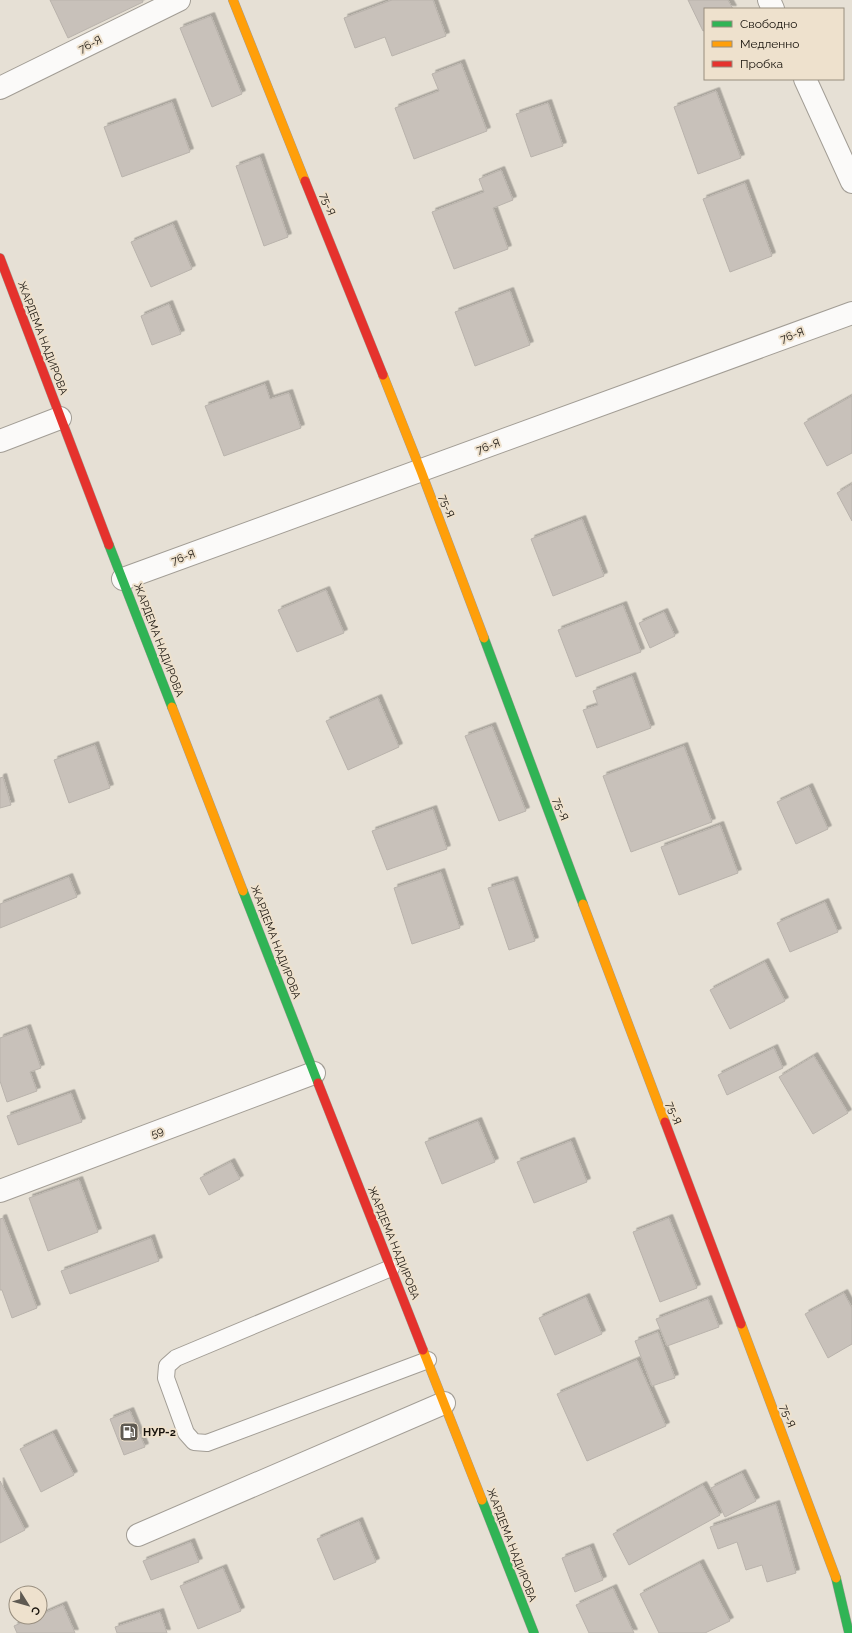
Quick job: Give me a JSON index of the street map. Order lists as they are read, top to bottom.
{
  "streets": {
    "main road": ["75-Я", "ЖАРДЕМА НАДИРОВА"],
    "street": ["76-Я", "59"]
  },
  "crossings": [
    ["76-Я", "75-Я"],
    ["76-Я", "ЖАРДЕМА НАДИРОВА"],
    ["ЖАРДЕМА НАДИРОВА", "59"]
  ],
  "places": {
    "fuel station": ["НУР-2"]
  },
  "legend": ["Свободно", "Медленно", "Пробка"],
  "north": "bottom right"
}
